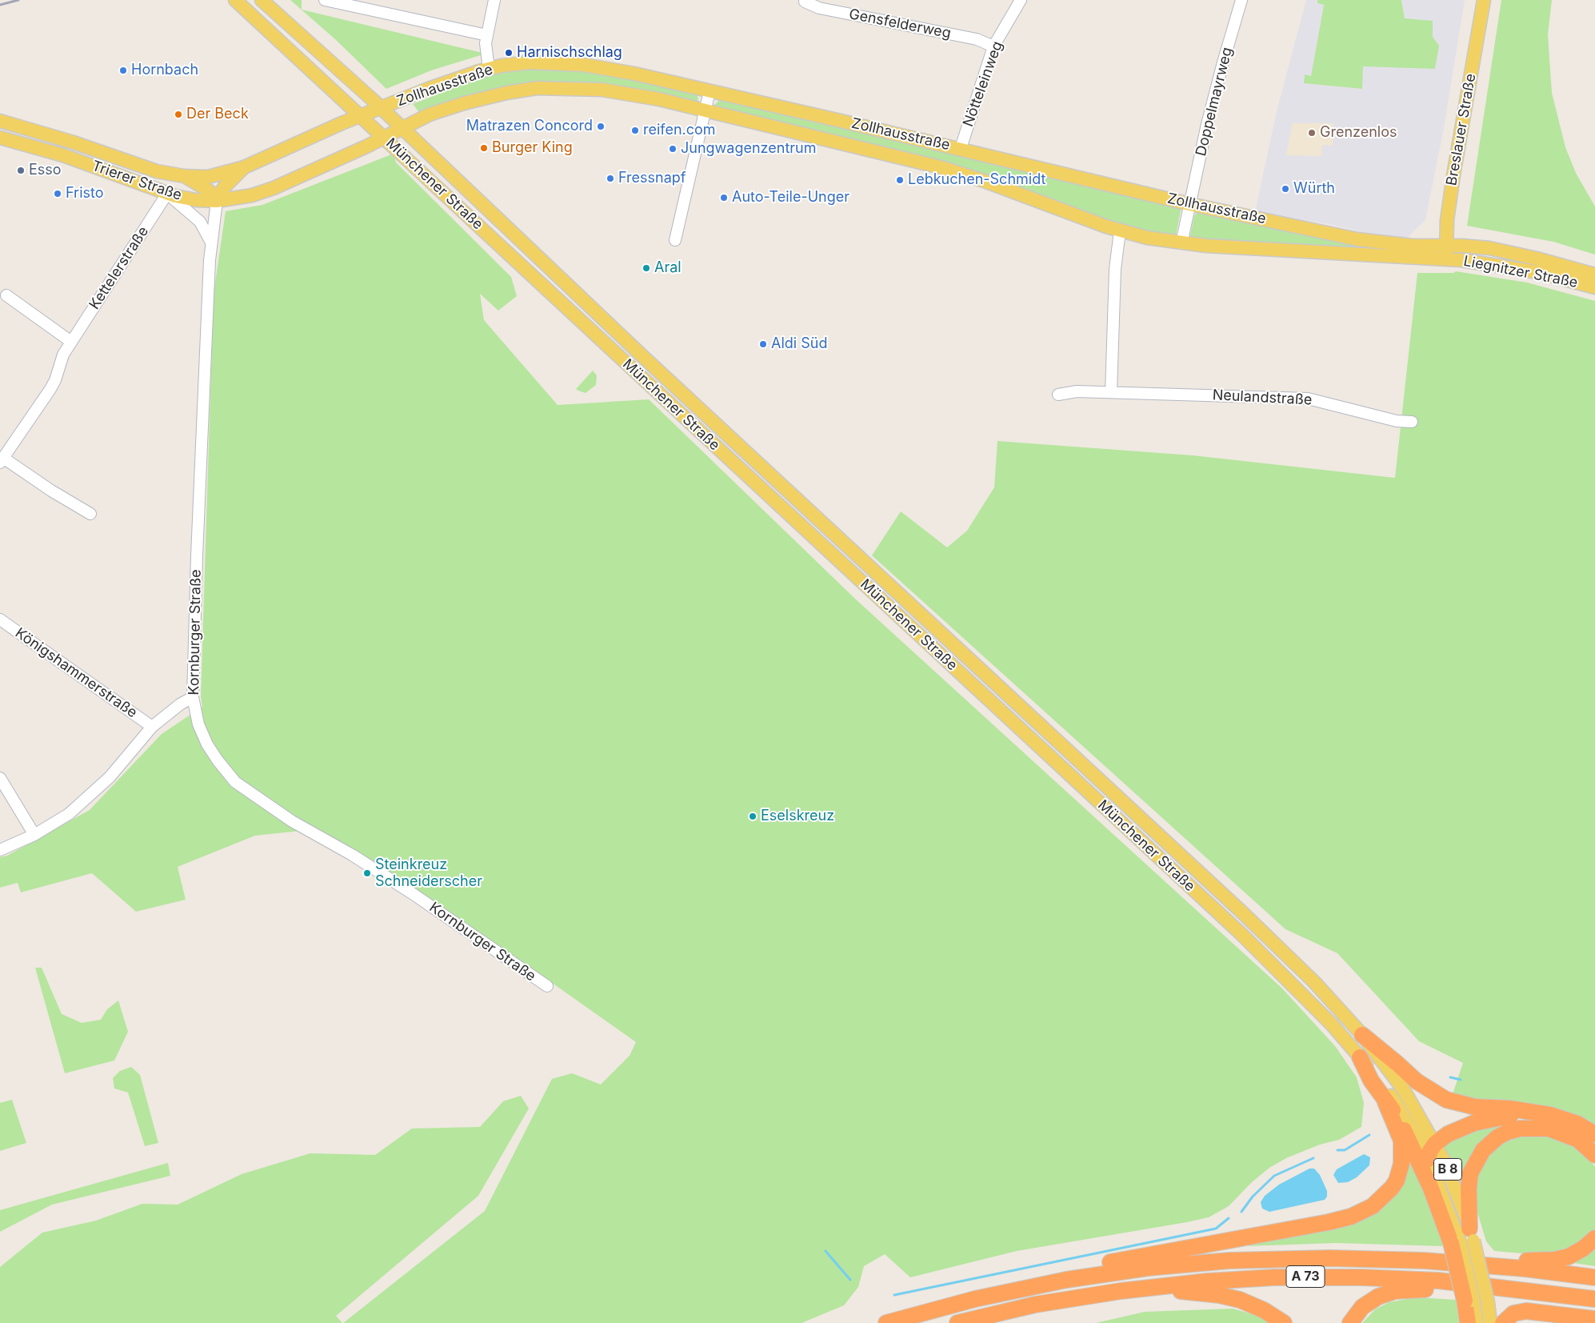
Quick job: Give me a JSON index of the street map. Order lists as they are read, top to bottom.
{
  "streets": {
    "highway": ["A 73"],
    "main road": [
      "Zollhausstraße",
      "Breslauer Straße",
      "Trierer Straße",
      "Münchener Straße",
      "Liegnitzer Straße",
      "B 8"
    ],
    "street": [
      "Gensfelderweg",
      "Nötteleinweg",
      "Doppelmayrweg",
      "Kettelerstraße",
      "Neulandstraße",
      "Kornburger Straße",
      "Königshammerstraße"
    ]
  },
  "crossings": [
    ["Gensfelderweg", "Nötteleinweg"],
    ["Nötteleinweg", "Zollhausstraße"],
    ["Zollhausstraße", "Doppelmayrweg"],
    ["Zollhausstraße", "Breslauer Straße"],
    ["Zollhausstraße", "Trierer Straße"],
    ["Zollhausstraße", "Münchener Straße"],
    ["Zollhausstraße", "Liegnitzer Straße"],
    ["Breslauer Straße", "Liegnitzer Straße"],
    ["Trierer Straße", "Münchener Straße"],
    ["Trierer Straße", "Kettelerstraße"],
    ["Trierer Straße", "Kornburger Straße"],
    ["Kettelerstraße", "Kornburger Straße"]
  ],
  "places": [
    "Harnischschlag",
    "Hornbach",
    "Der Beck",
    "Matrazen Concord",
    "reifen.com",
    "Grenzenlos",
    "Burger King",
    "Jungwagenzentrum",
    "Esso",
    "Fressnapf",
    "Lebkuchen-Schmidt",
    "Würth",
    "Fristo",
    "Auto-Teile-Unger",
    "Aral",
    "Aldi Süd",
    "Eselskreuz",
    "Steinkreuz Schneiderscher"
  ]
}
